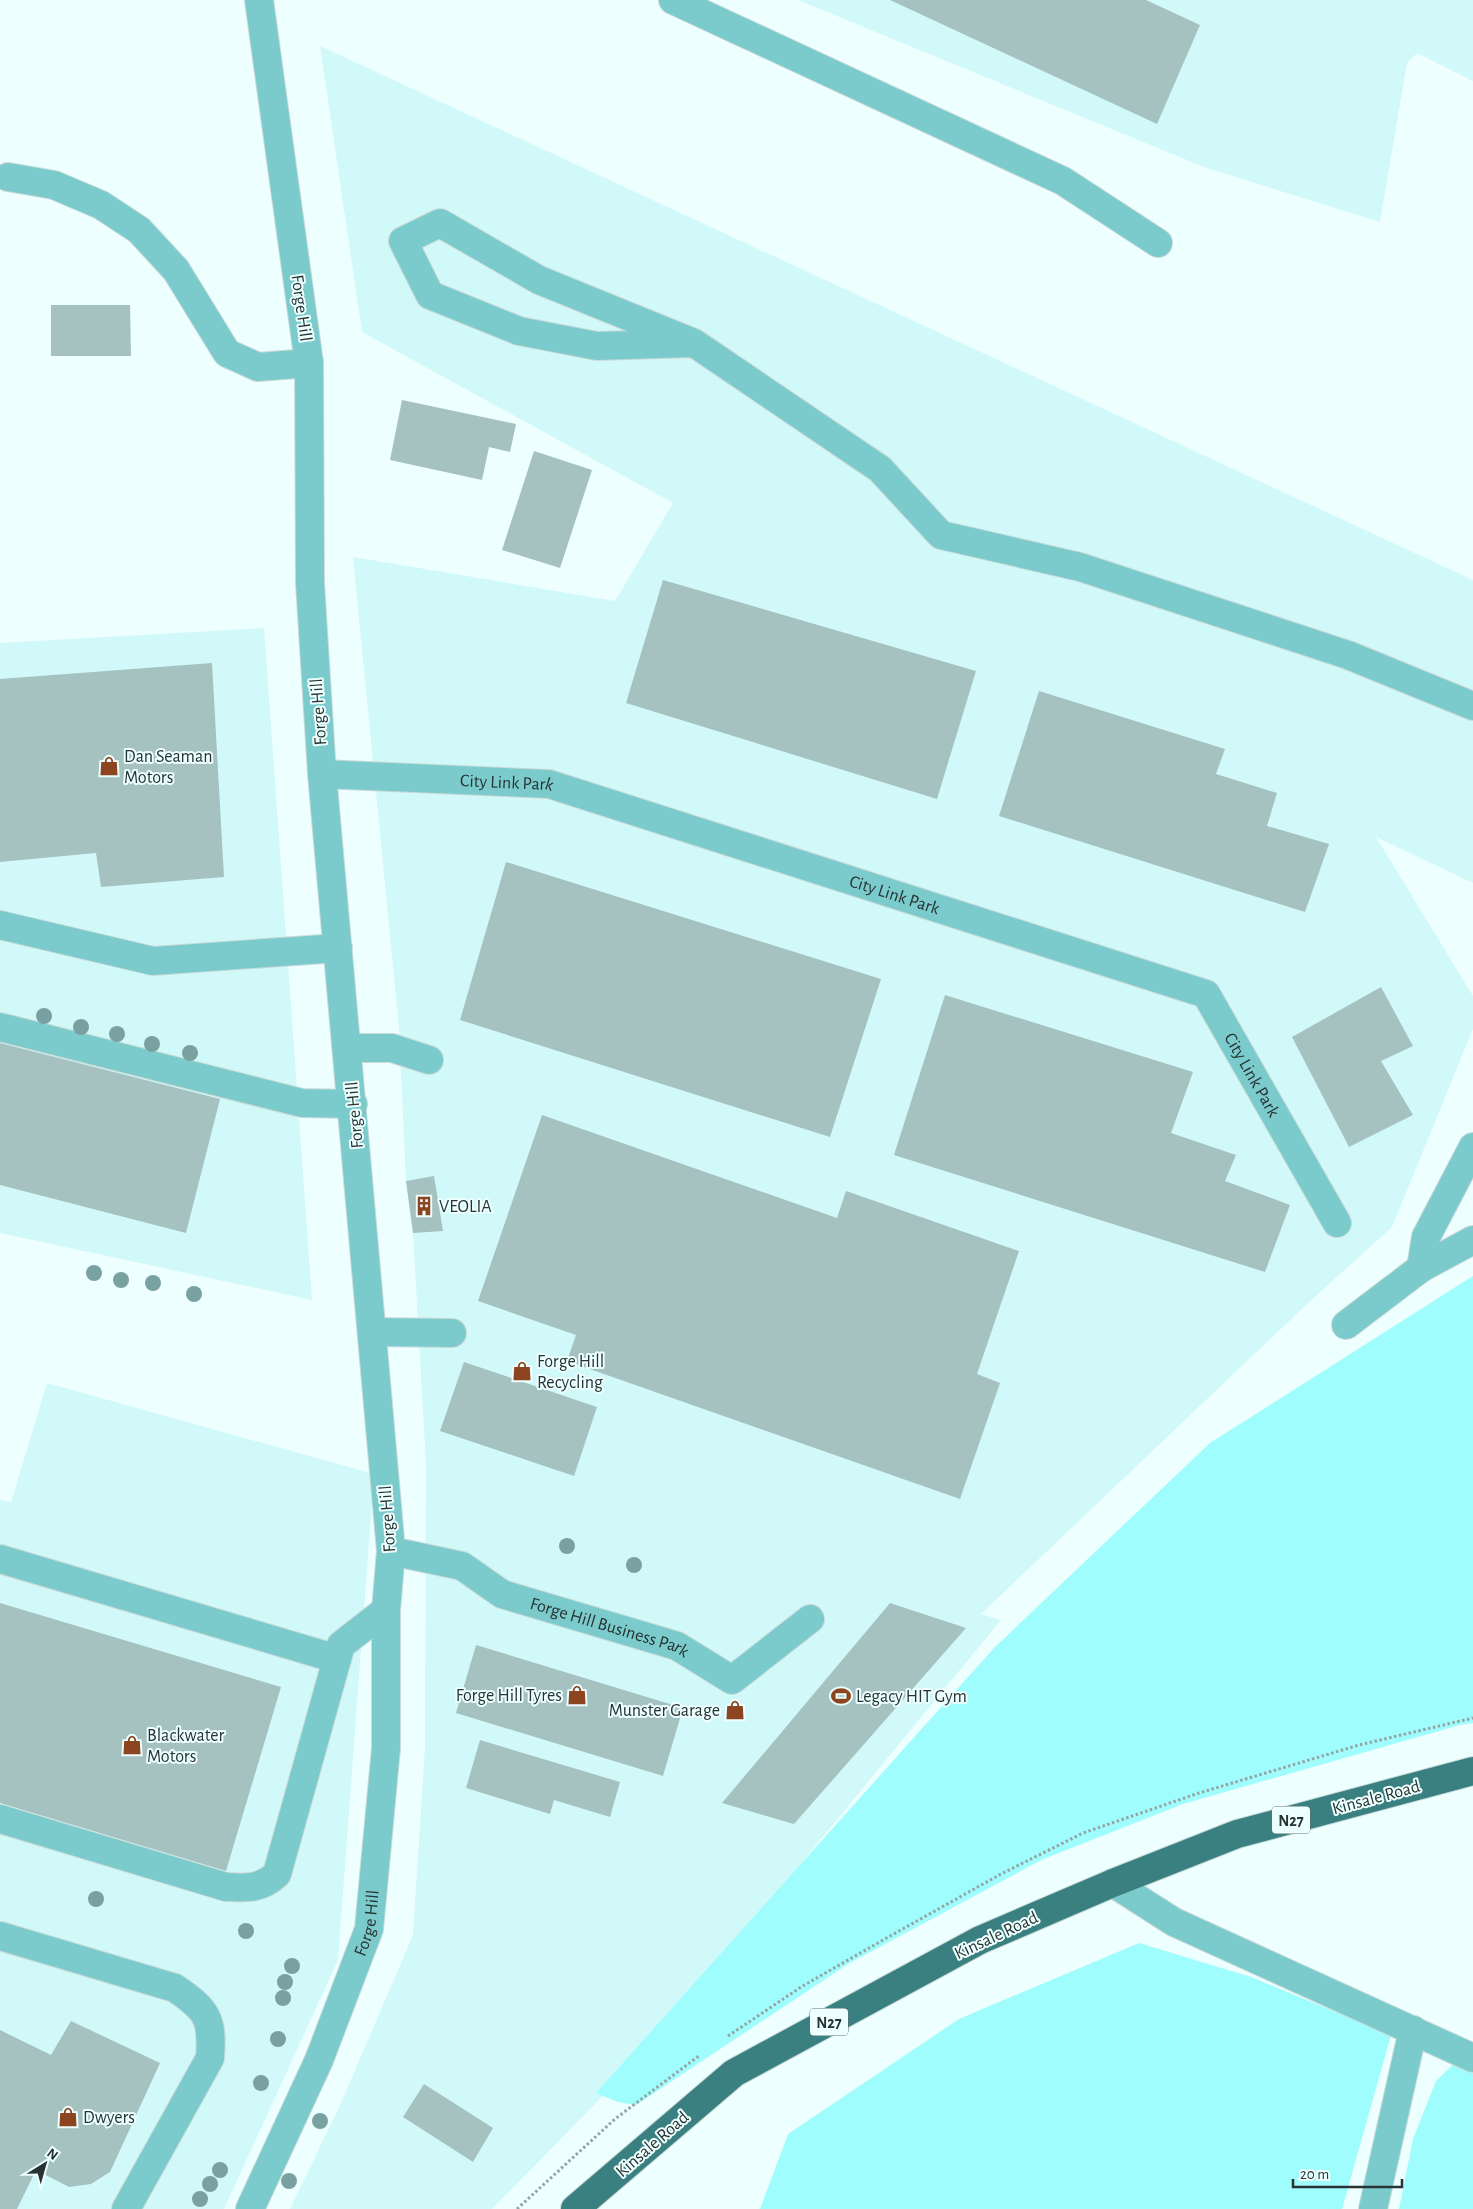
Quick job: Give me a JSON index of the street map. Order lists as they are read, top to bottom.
{
  "streets": {
    "highway": ["Kinsale Road", "N27"],
    "street": ["Forge Hill", "City Link Park", "Forge Hill Business Park"]
  },
  "crossings": [
    ["Forge Hill", "City Link Park"],
    ["Forge Hill", "Forge Hill Business Park"]
  ],
  "places": {
    "shop": [
      "Dan Seaman Motors",
      "Forge Hill Recycling",
      "Forge Hill Tyres",
      "Munster Garage",
      "Blackwater Motors",
      "Dwyers"
    ],
    "building": ["VEOLIA"],
    "sports": ["Legacy HIT Gym"]
  },
  "scale_bar": "20 m",
  "north": "top right"
}
